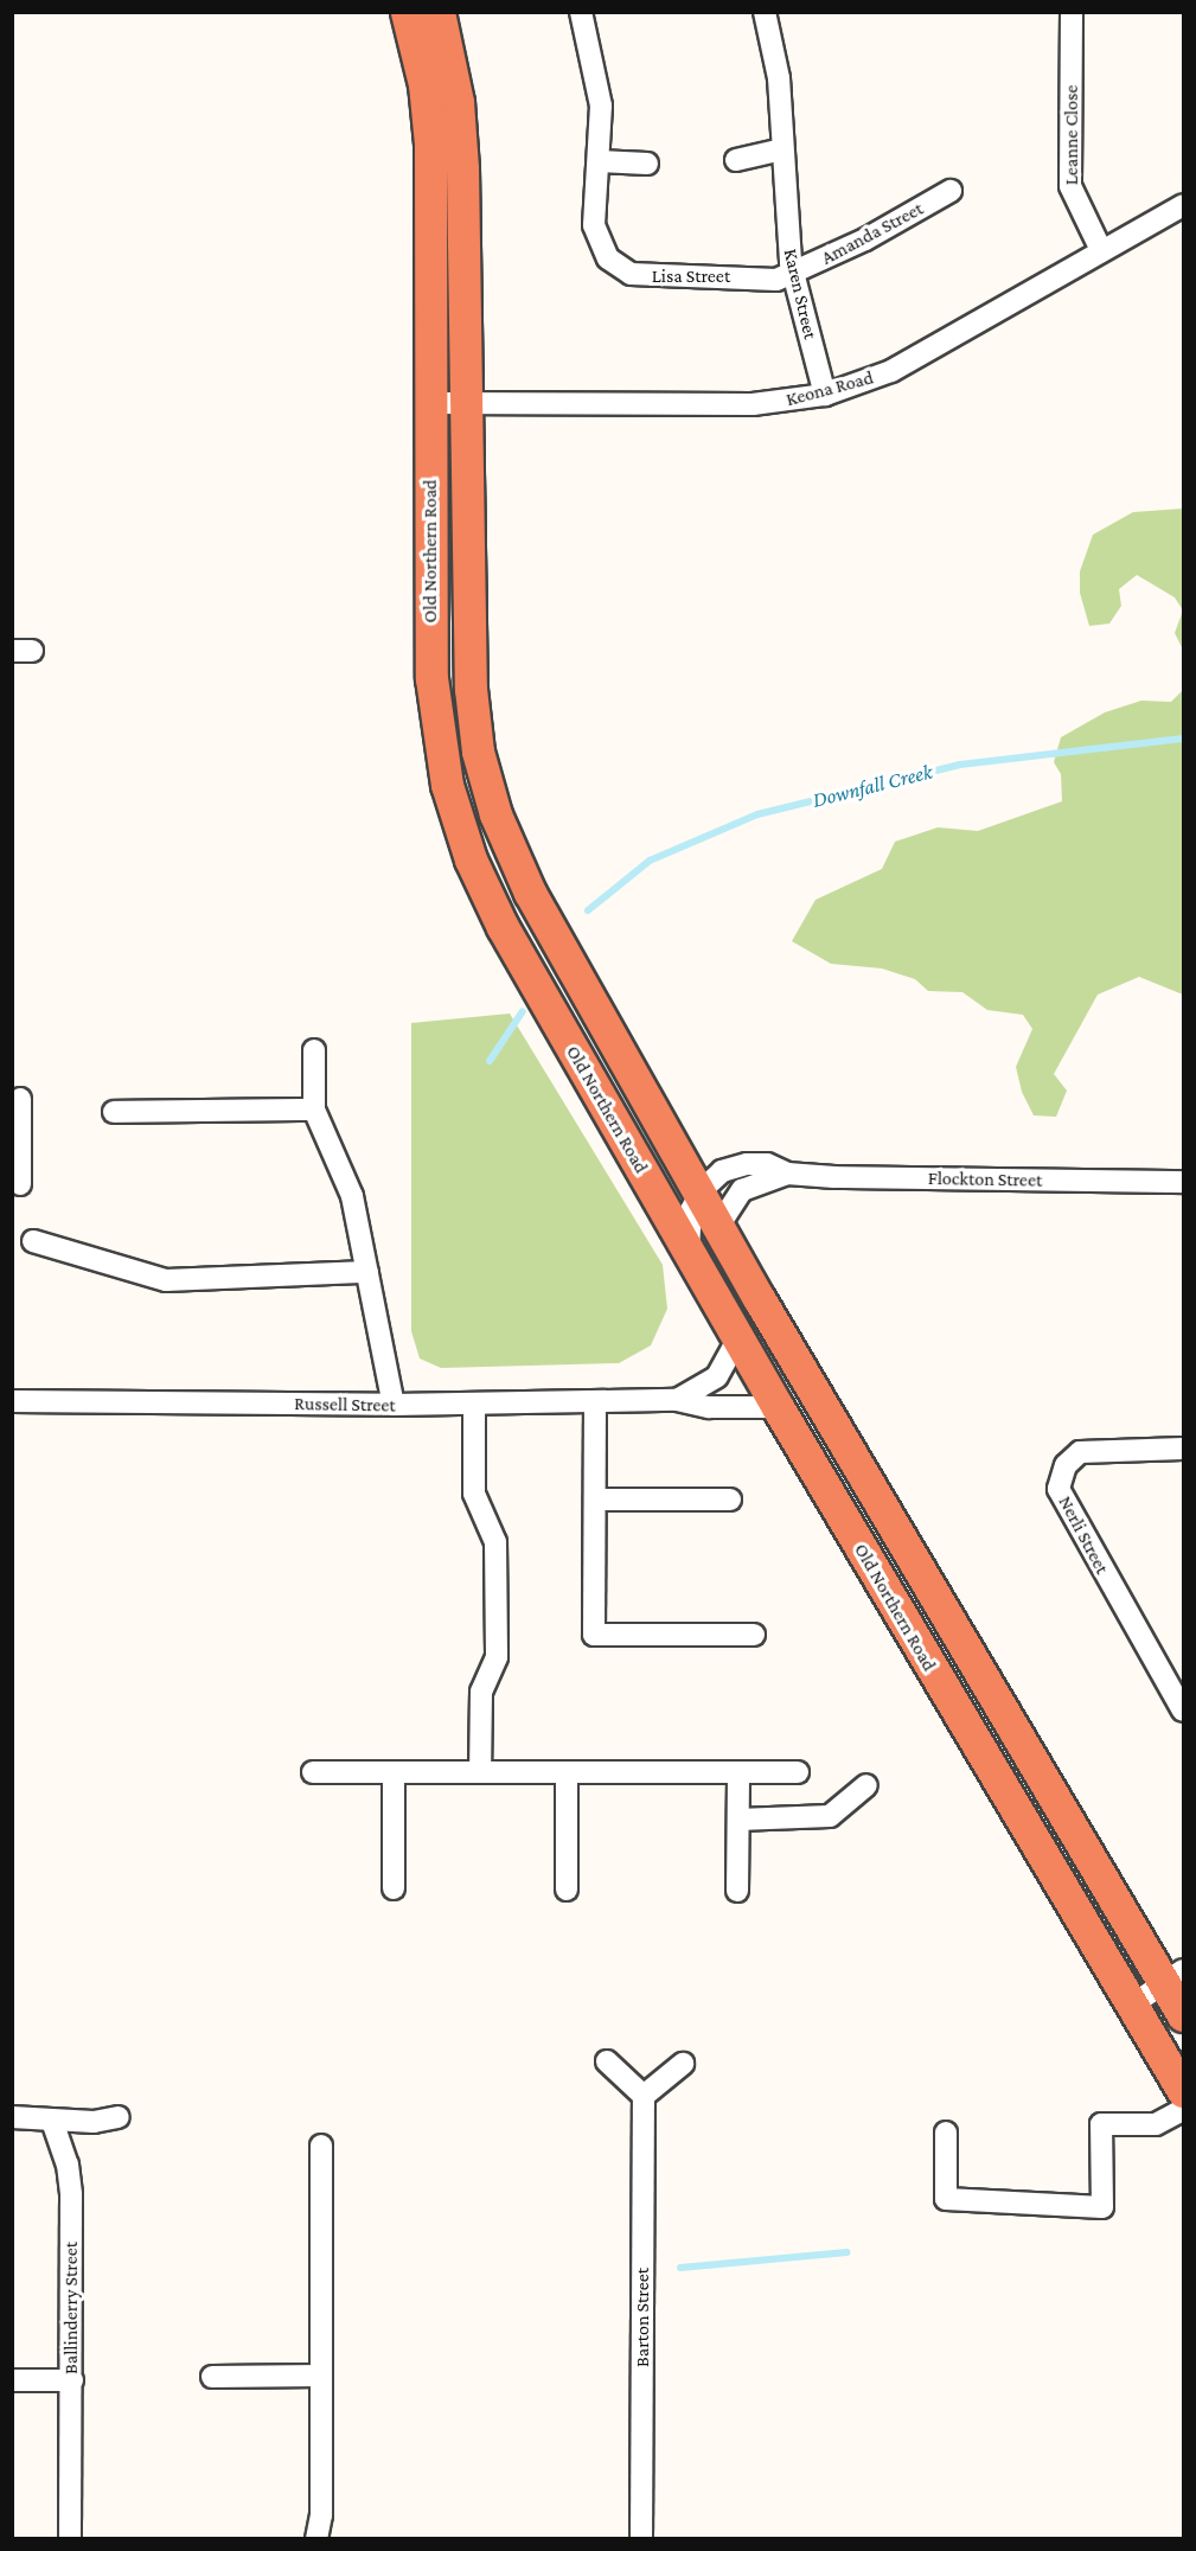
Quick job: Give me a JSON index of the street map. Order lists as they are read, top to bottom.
{
  "streets": {
    "highway": ["Old Northern Road"],
    "street": [
      "Leanne Close",
      "Amanda Street",
      "Lisa Street",
      "Karen Street",
      "Keona Road",
      "Flockton Street",
      "Russell Street",
      "Nerli Street",
      "Ballinderry Street",
      "Barton Street"
    ]
  },
  "crossings": [
    ["Leanne Close", "Keona Road"],
    ["Amanda Street", "Lisa Street"],
    ["Amanda Street", "Karen Street"],
    ["Lisa Street", "Karen Street"],
    ["Karen Street", "Keona Road"],
    ["Keona Road", "Old Northern Road"],
    ["Old Northern Road", "Flockton Street"],
    ["Old Northern Road", "Russell Street"]
  ],
  "water": ["Downfall Creek"]
}
